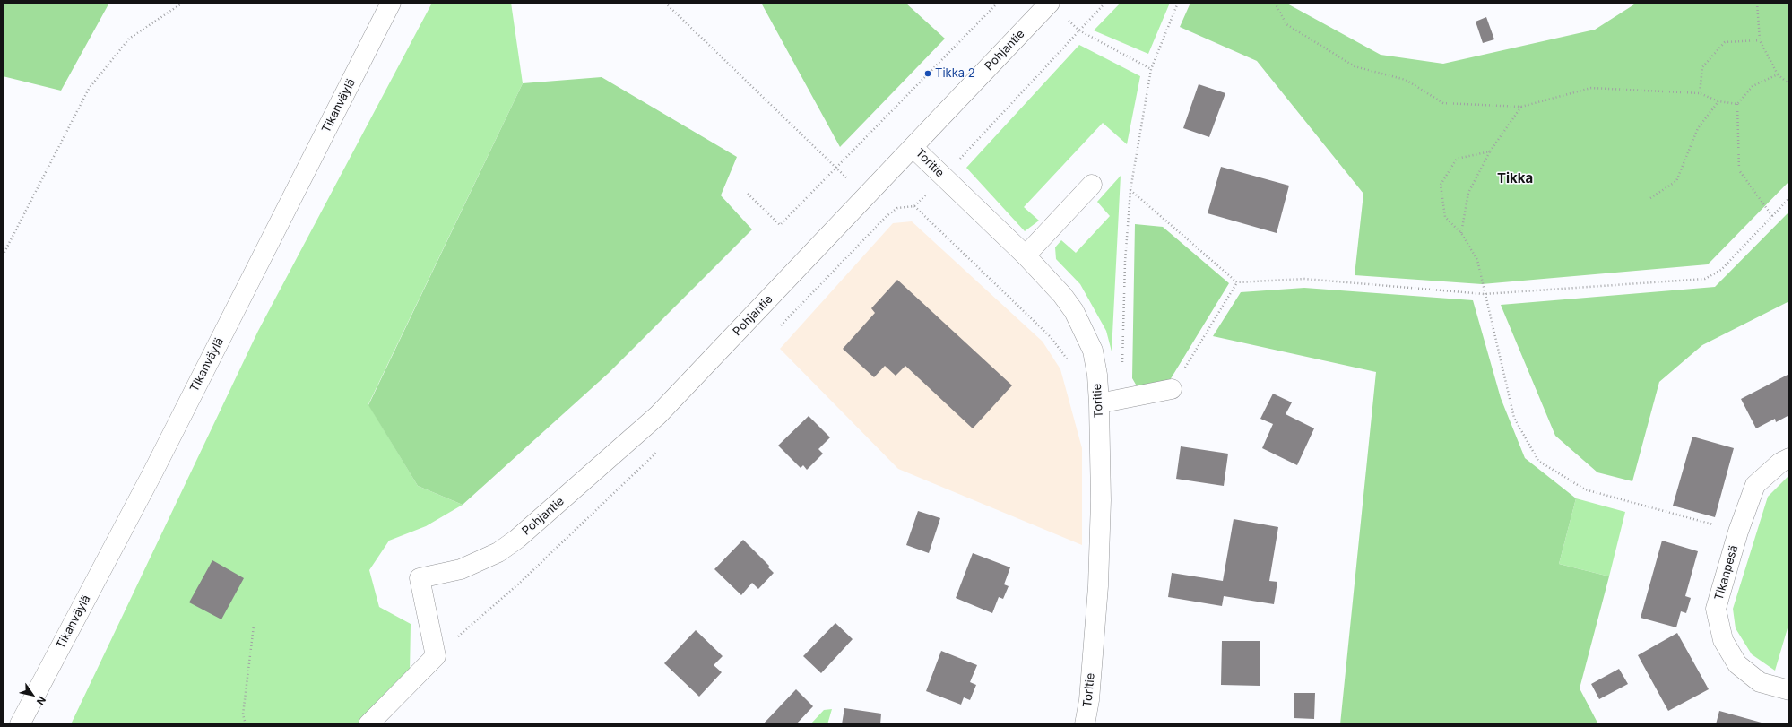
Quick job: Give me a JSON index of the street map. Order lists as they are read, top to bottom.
{
  "streets": {
    "street": [
      "Pohjantie",
      "Tikanväylä",
      "Toritie",
      "Tikanpesä"
    ]
  },
  "crossings": [
    ["Pohjantie", "Toritie"]
  ],
  "districts": ["Tikka"],
  "places": ["Tikka 2"],
  "north": "bottom right"
}
